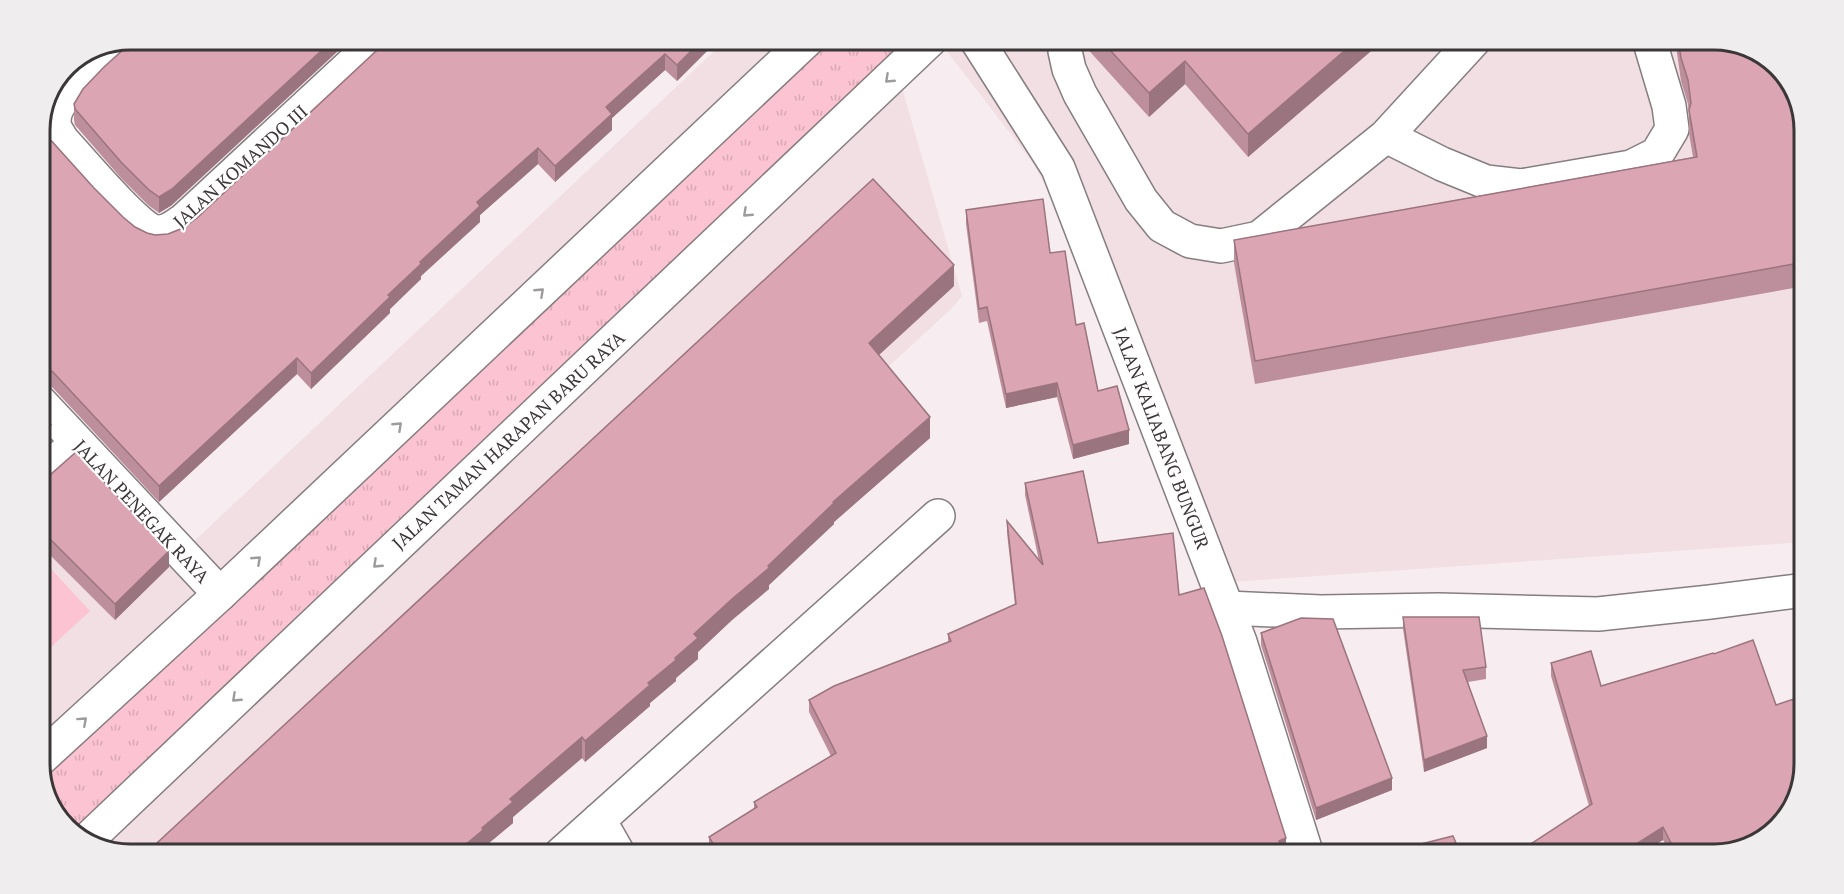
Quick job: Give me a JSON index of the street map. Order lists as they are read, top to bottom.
{
  "streets": {
    "street": [
      "JALAN KOMANDO III",
      "JALAN KALIABANG BUNGUR",
      "JALAN TAMAN HARAPAN BARU RAYA",
      "JALAN PENEGAK RAYA"
    ]
  }
}
